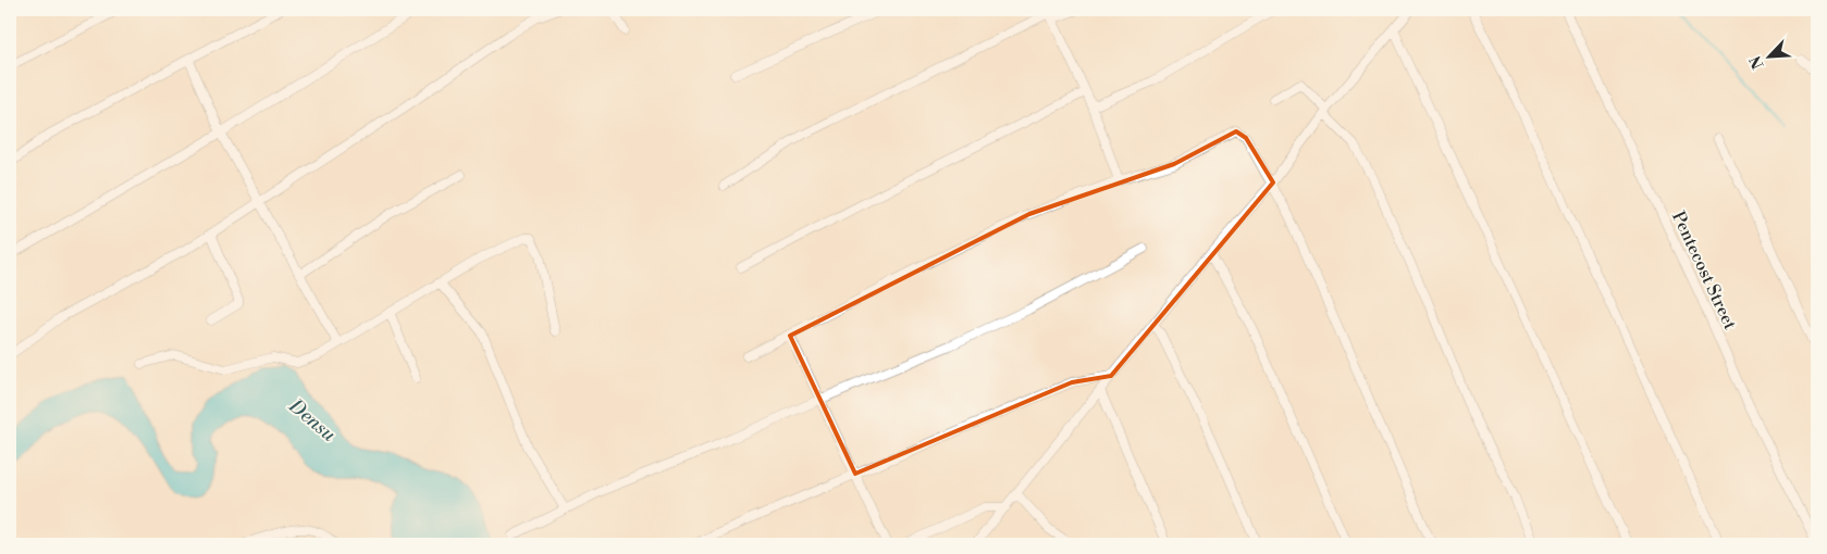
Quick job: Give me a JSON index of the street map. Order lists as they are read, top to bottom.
{
  "streets": {
    "street": ["Pentecost Street"]
  },
  "water": ["Densu"],
  "north": "bottom left"
}
